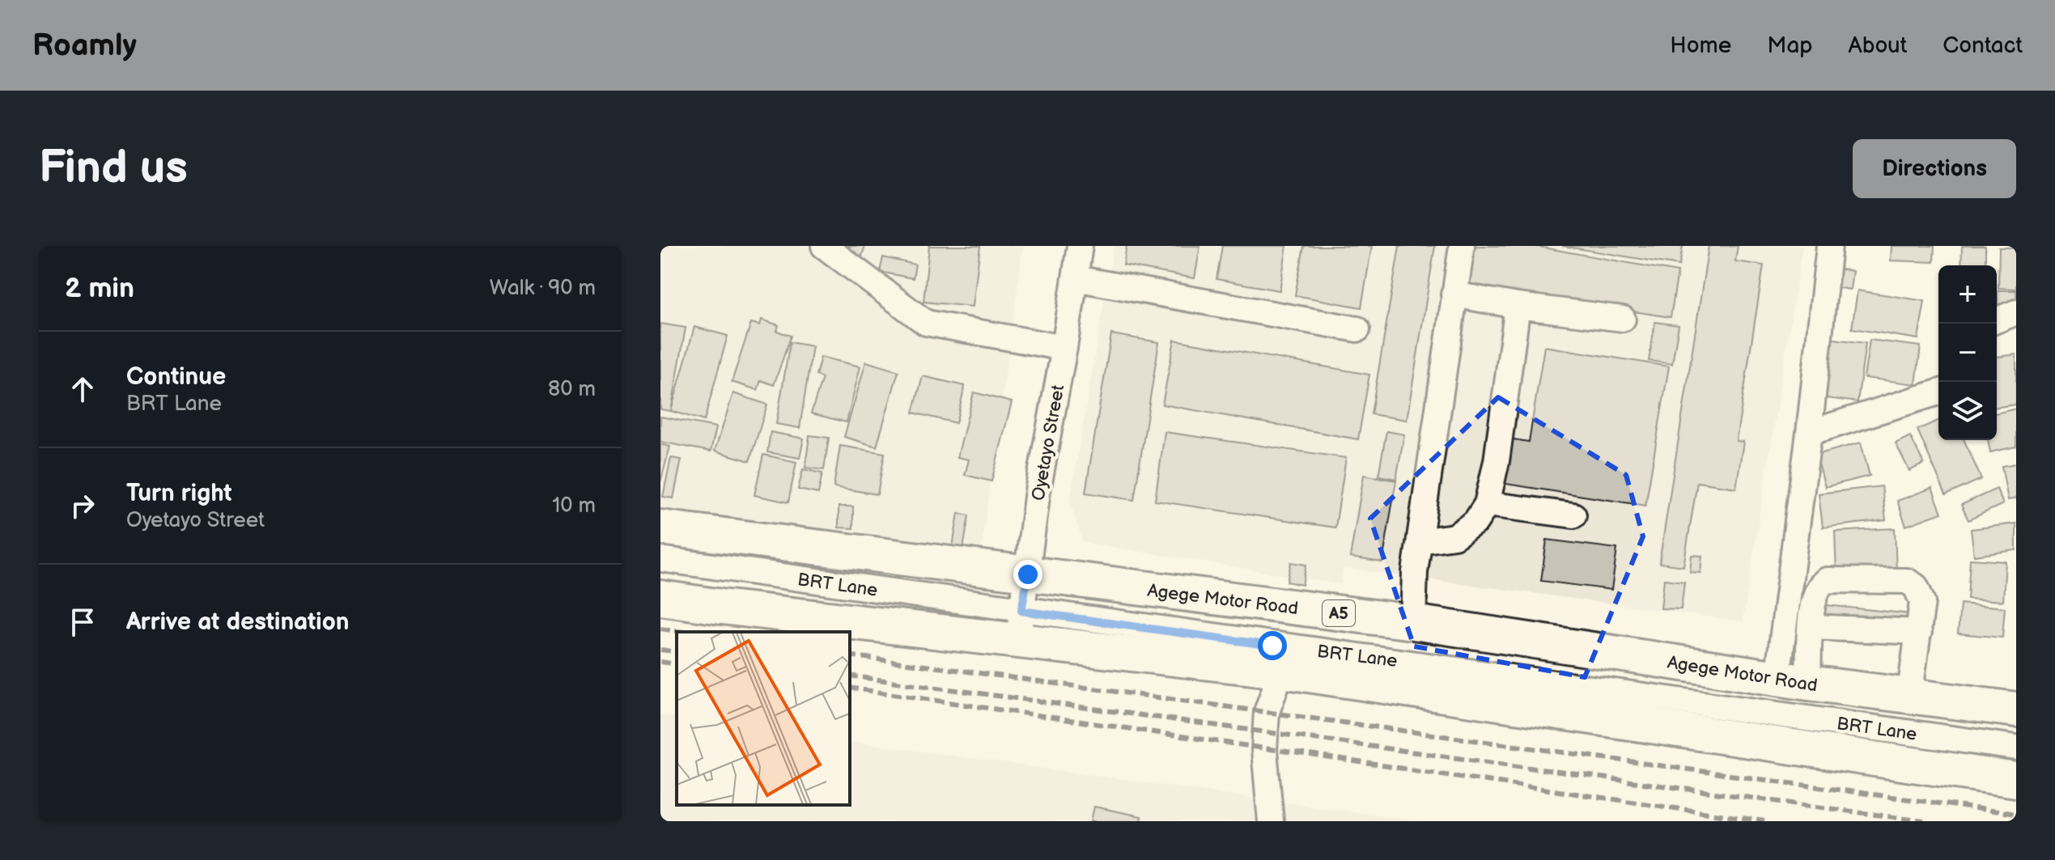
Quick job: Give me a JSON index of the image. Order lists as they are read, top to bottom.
{
  "streets": {
    "highway": ["Agege Motor Road", "A5"],
    "street": ["Oyetayo Street", "BRT Lane"]
  },
  "crossings": [
    ["Oyetayo Street", "BRT Lane"],
    ["Oyetayo Street", "Agege Motor Road"]
  ],
  "page": {
    "header": "Roamly",
    "nav": [
      "Home",
      "Map",
      "About",
      "Contact"
    ],
    "buttons": "Directions",
    "title": "Find us",
    "heading": ["2 min", "Walk · 90 m"],
    "map_buttons": ["+", "−"],
    "list": [
      ["Continue", "BRT Lane", "80 m"],
      ["Turn right", "Oyetayo Street", "10 m"],
      "Arrive at destination"
    ]
  }
}
